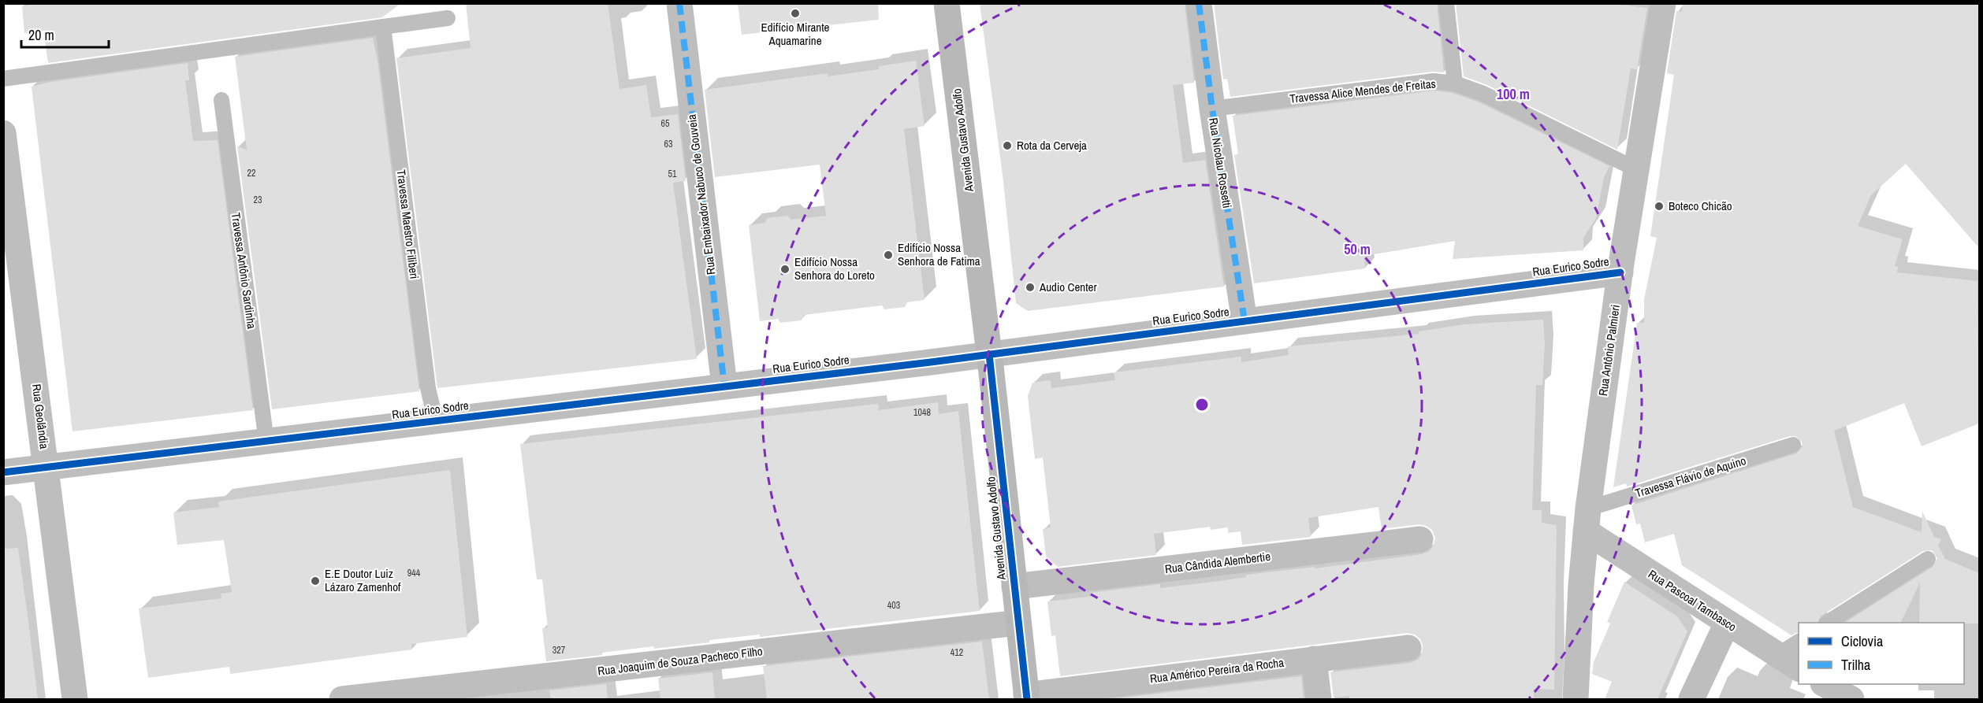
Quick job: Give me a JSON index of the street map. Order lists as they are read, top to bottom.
{
  "streets": {
    "main road": ["Avenida Gustavo Adolfo"],
    "street": [
      "Rua Nicolau Rossetti",
      "Rua Embaixador Nabuco de Gouveia",
      "Rua Eurico Sodre",
      "Rua Antônio Palmieri",
      "Rua Geolândia",
      "Rua Cândida Alembertie",
      "Rua Pascoal Tambasco",
      "Rua Joaquim de Souza Pacheco Filho",
      "Rua Américo Pereira da Rocha"
    ],
    "lane": [
      "Travessa Alice Mendes de Freitas",
      "Travessa Maestro Filiberi",
      "Travessa Antônio Sardinha",
      "Travessa Flávio de Aquino"
    ]
  },
  "crossings": [
    ["Travessa Alice Mendes de Freitas", "Rua Nicolau Rossetti"],
    ["Travessa Alice Mendes de Freitas", "Rua Antônio Palmieri"],
    ["Avenida Gustavo Adolfo", "Rua Eurico Sodre"],
    ["Avenida Gustavo Adolfo", "Rua Cândida Alembertie"],
    ["Avenida Gustavo Adolfo", "Rua Joaquim de Souza Pacheco Filho"],
    ["Avenida Gustavo Adolfo", "Rua Américo Pereira da Rocha"],
    ["Rua Nicolau Rossetti", "Rua Eurico Sodre"],
    ["Rua Embaixador Nabuco de Gouveia", "Rua Eurico Sodre"],
    ["Travessa Maestro Filiberi", "Rua Eurico Sodre"],
    ["Rua Eurico Sodre", "Travessa Antônio Sardinha"],
    ["Rua Eurico Sodre", "Rua Antônio Palmieri"],
    ["Rua Eurico Sodre", "Rua Geolândia"],
    ["Rua Antônio Palmieri", "Travessa Flávio de Aquino"],
    ["Rua Antônio Palmieri", "Rua Pascoal Tambasco"],
    ["Travessa Flávio de Aquino", "Rua Pascoal Tambasco"]
  ],
  "places": [
    "Edifício Mirante Aquamarine",
    "Rota da Cerveja",
    "Boteco Chicão",
    "Edifício Nossa Senhora de Fatima",
    "Edifício Nossa Senhora do Loreto",
    "Audio Center",
    "E.E Doutor Luiz Lázaro Zamenhof"
  ],
  "house_numbers": [
    "65",
    "63",
    "22",
    "51",
    "23",
    "1048",
    "944",
    "403",
    "327",
    "412"
  ],
  "legend": ["Ciclovia", "Trilha"],
  "scale_bar": "20 m",
  "rings": ["100 m", "50 m"]
}
